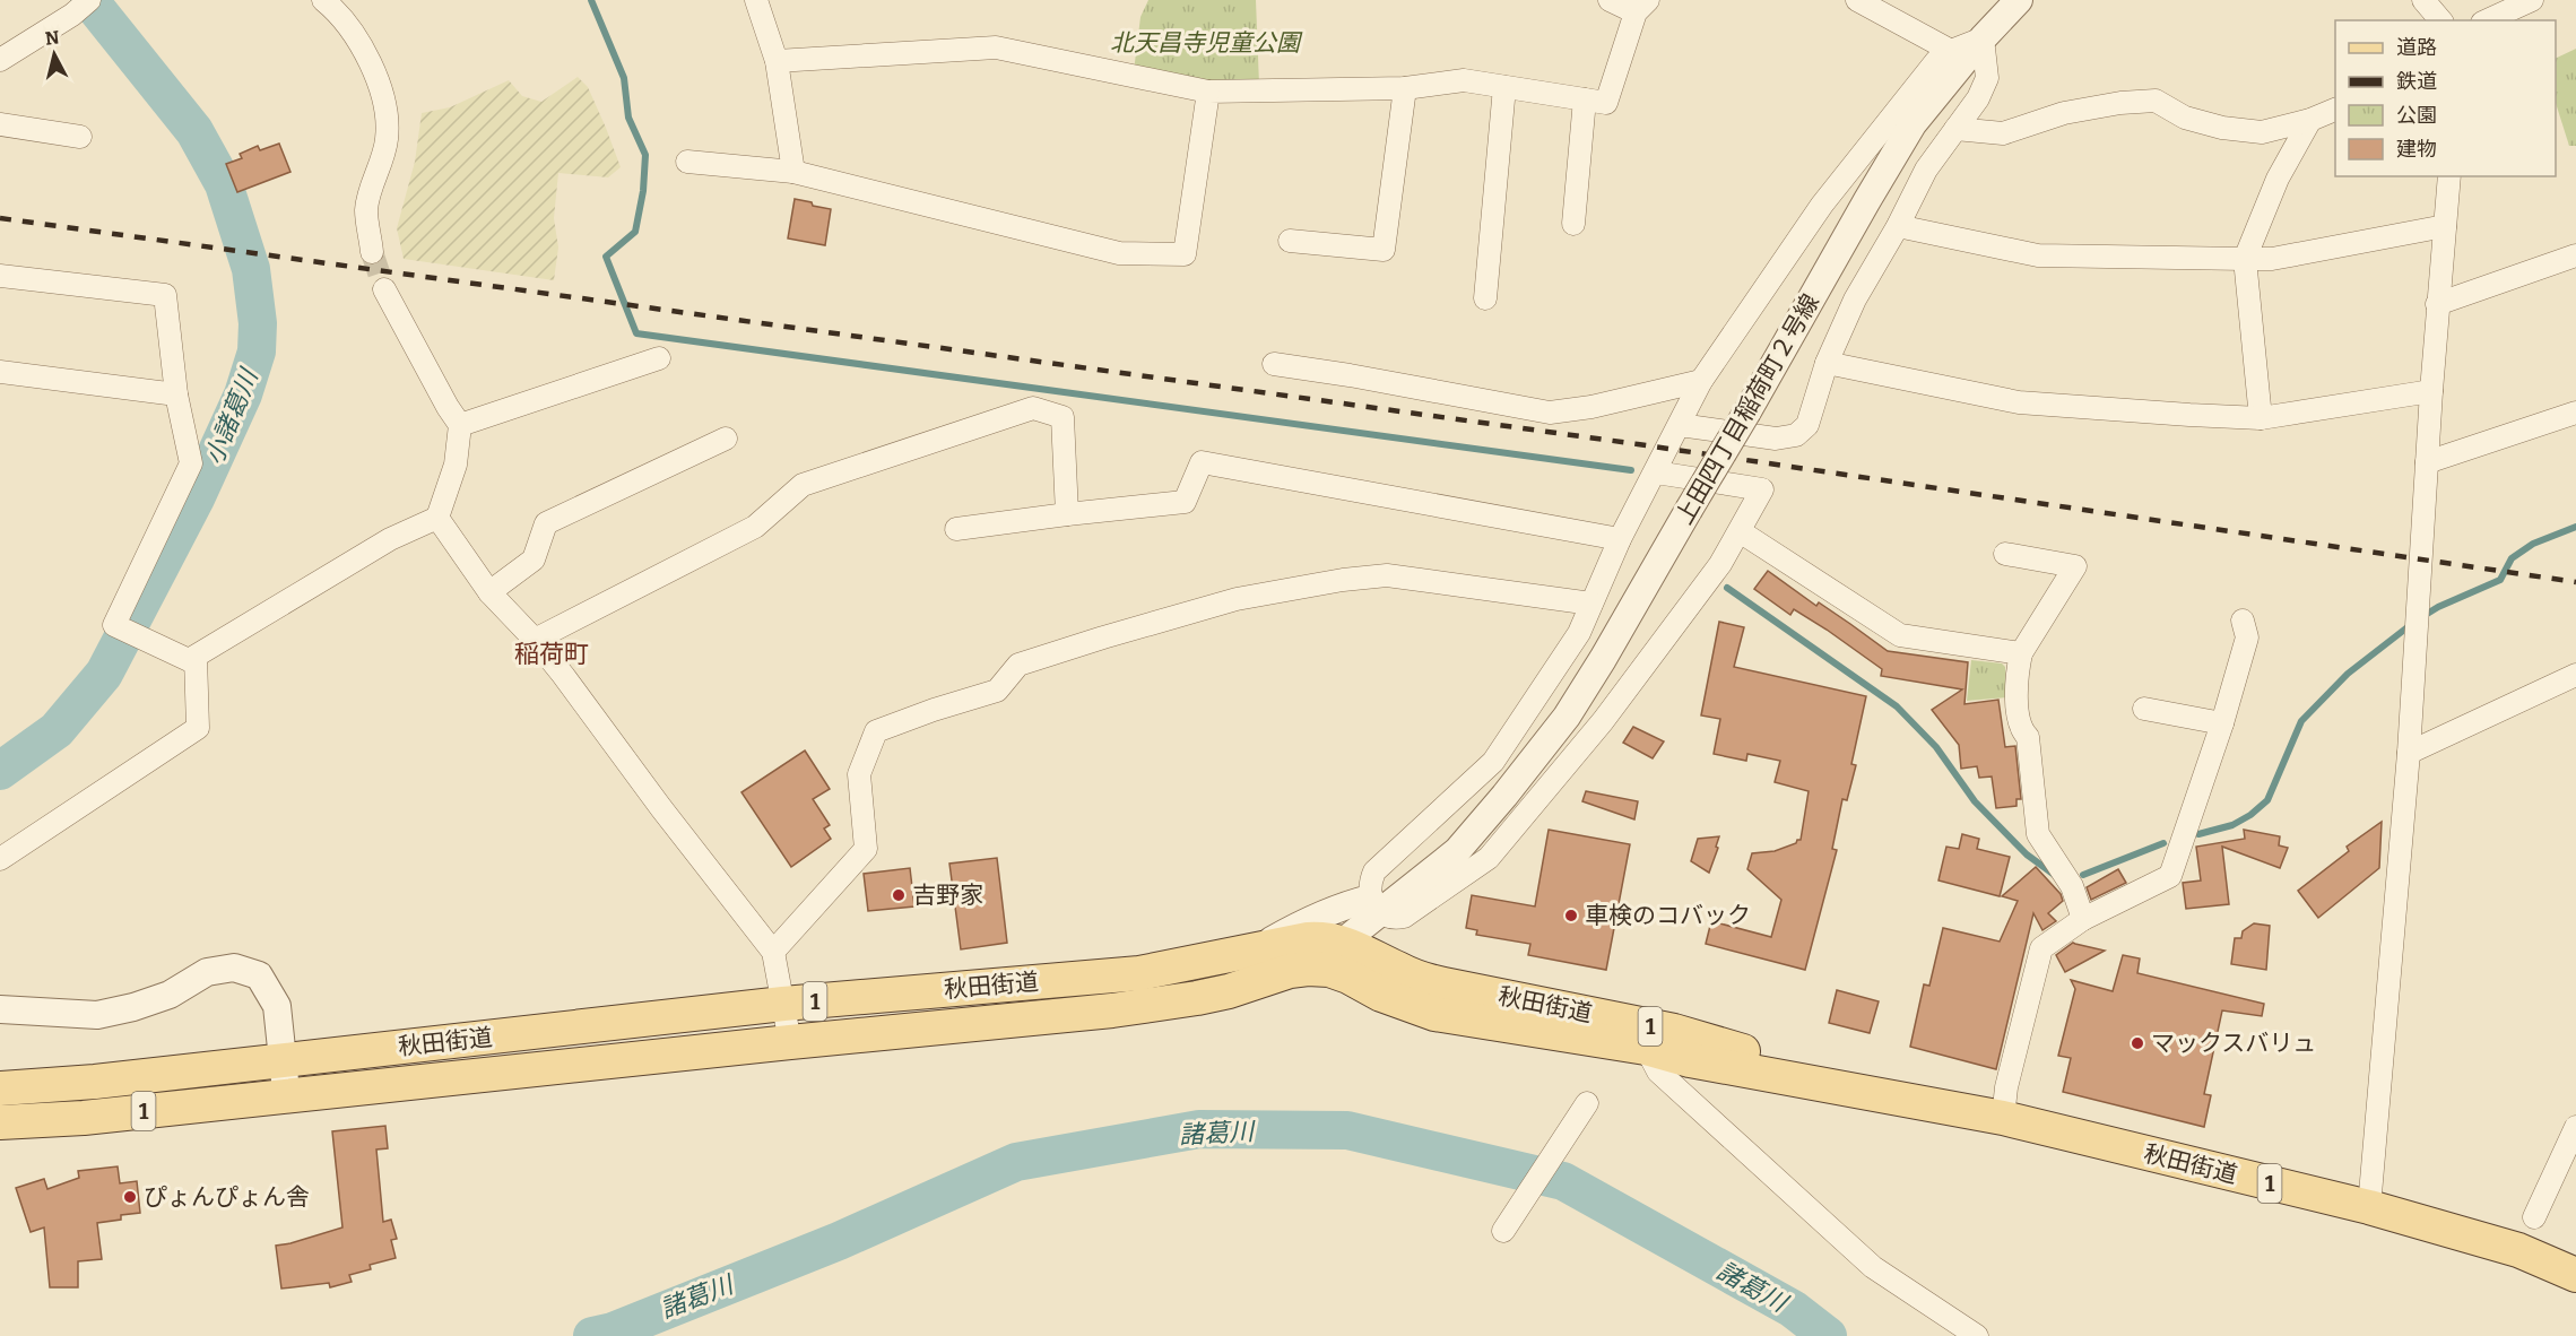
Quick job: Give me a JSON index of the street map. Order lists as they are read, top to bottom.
{
  "streets": {
    "main road": ["秋田街道", "1"],
    "street": ["上田四丁目稲荷町２号線"]
  },
  "districts": ["稲荷町"],
  "water": ["小諸葛川", "諸葛川"],
  "parks": ["北天昌寺児童公園"],
  "places": [
    "吉野家",
    "車検のコバック",
    "マックスバリュ",
    "ぴょんぴょん舎"
  ],
  "legend": [
    "道路",
    "鉄道",
    "公園",
    "建物"
  ],
  "north": "top"
}
